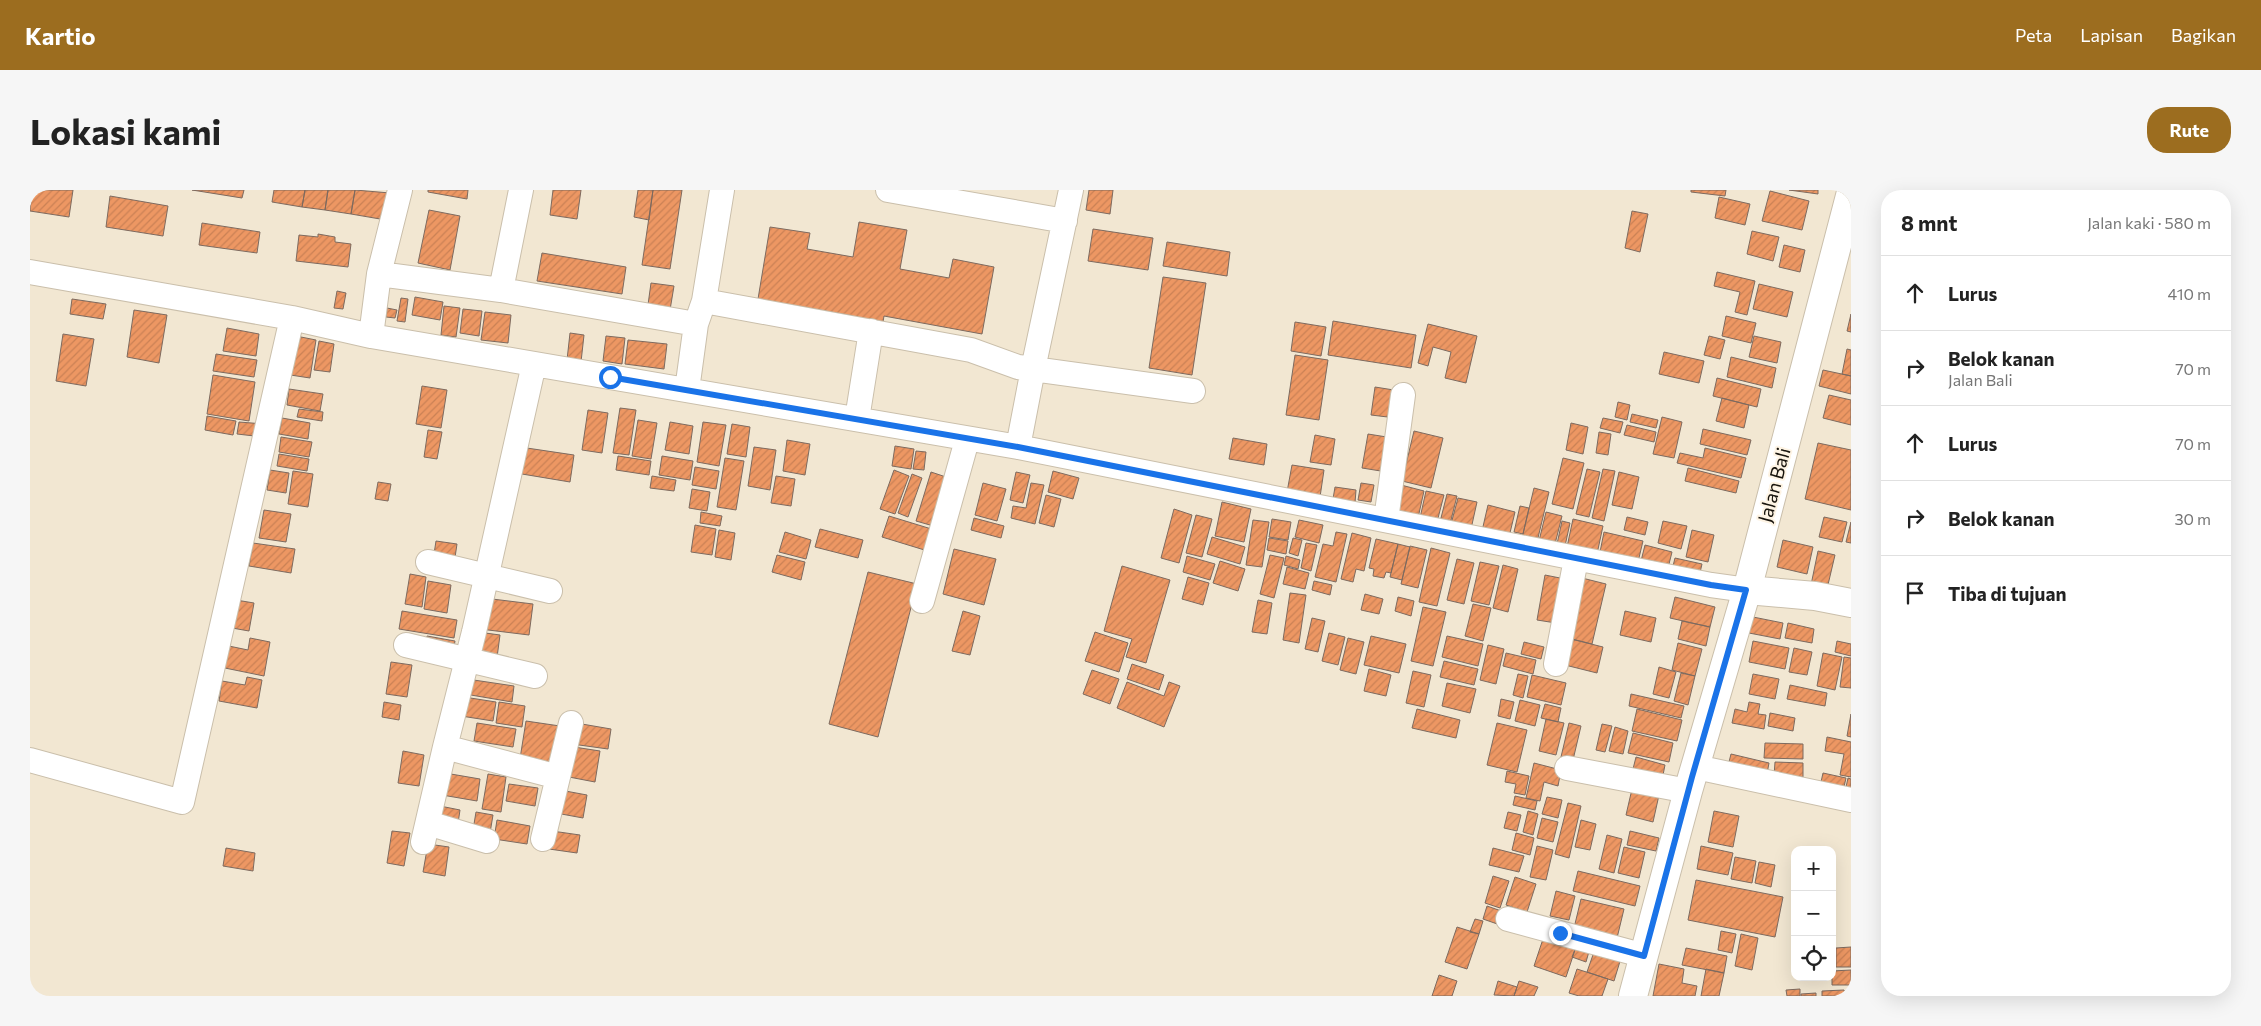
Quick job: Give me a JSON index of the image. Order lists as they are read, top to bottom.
{
  "streets": {
    "main road": ["Jalan Bali"]
  },
  "page": {
    "header": "Kartio",
    "nav": ["Peta", "Lapisan", "Bagikan"],
    "buttons": "Rute",
    "title": "Lokasi kami",
    "heading": ["8 mnt", "Jalan kaki · 580 m"],
    "list": [
      ["Lurus", "410 m"],
      ["Belok kanan", "Jalan Bali", "70 m"],
      ["Lurus", "70 m"],
      ["Belok kanan", "30 m"],
      "Tiba di tujuan"
    ],
    "map_buttons": ["+", "−"]
  }
}
